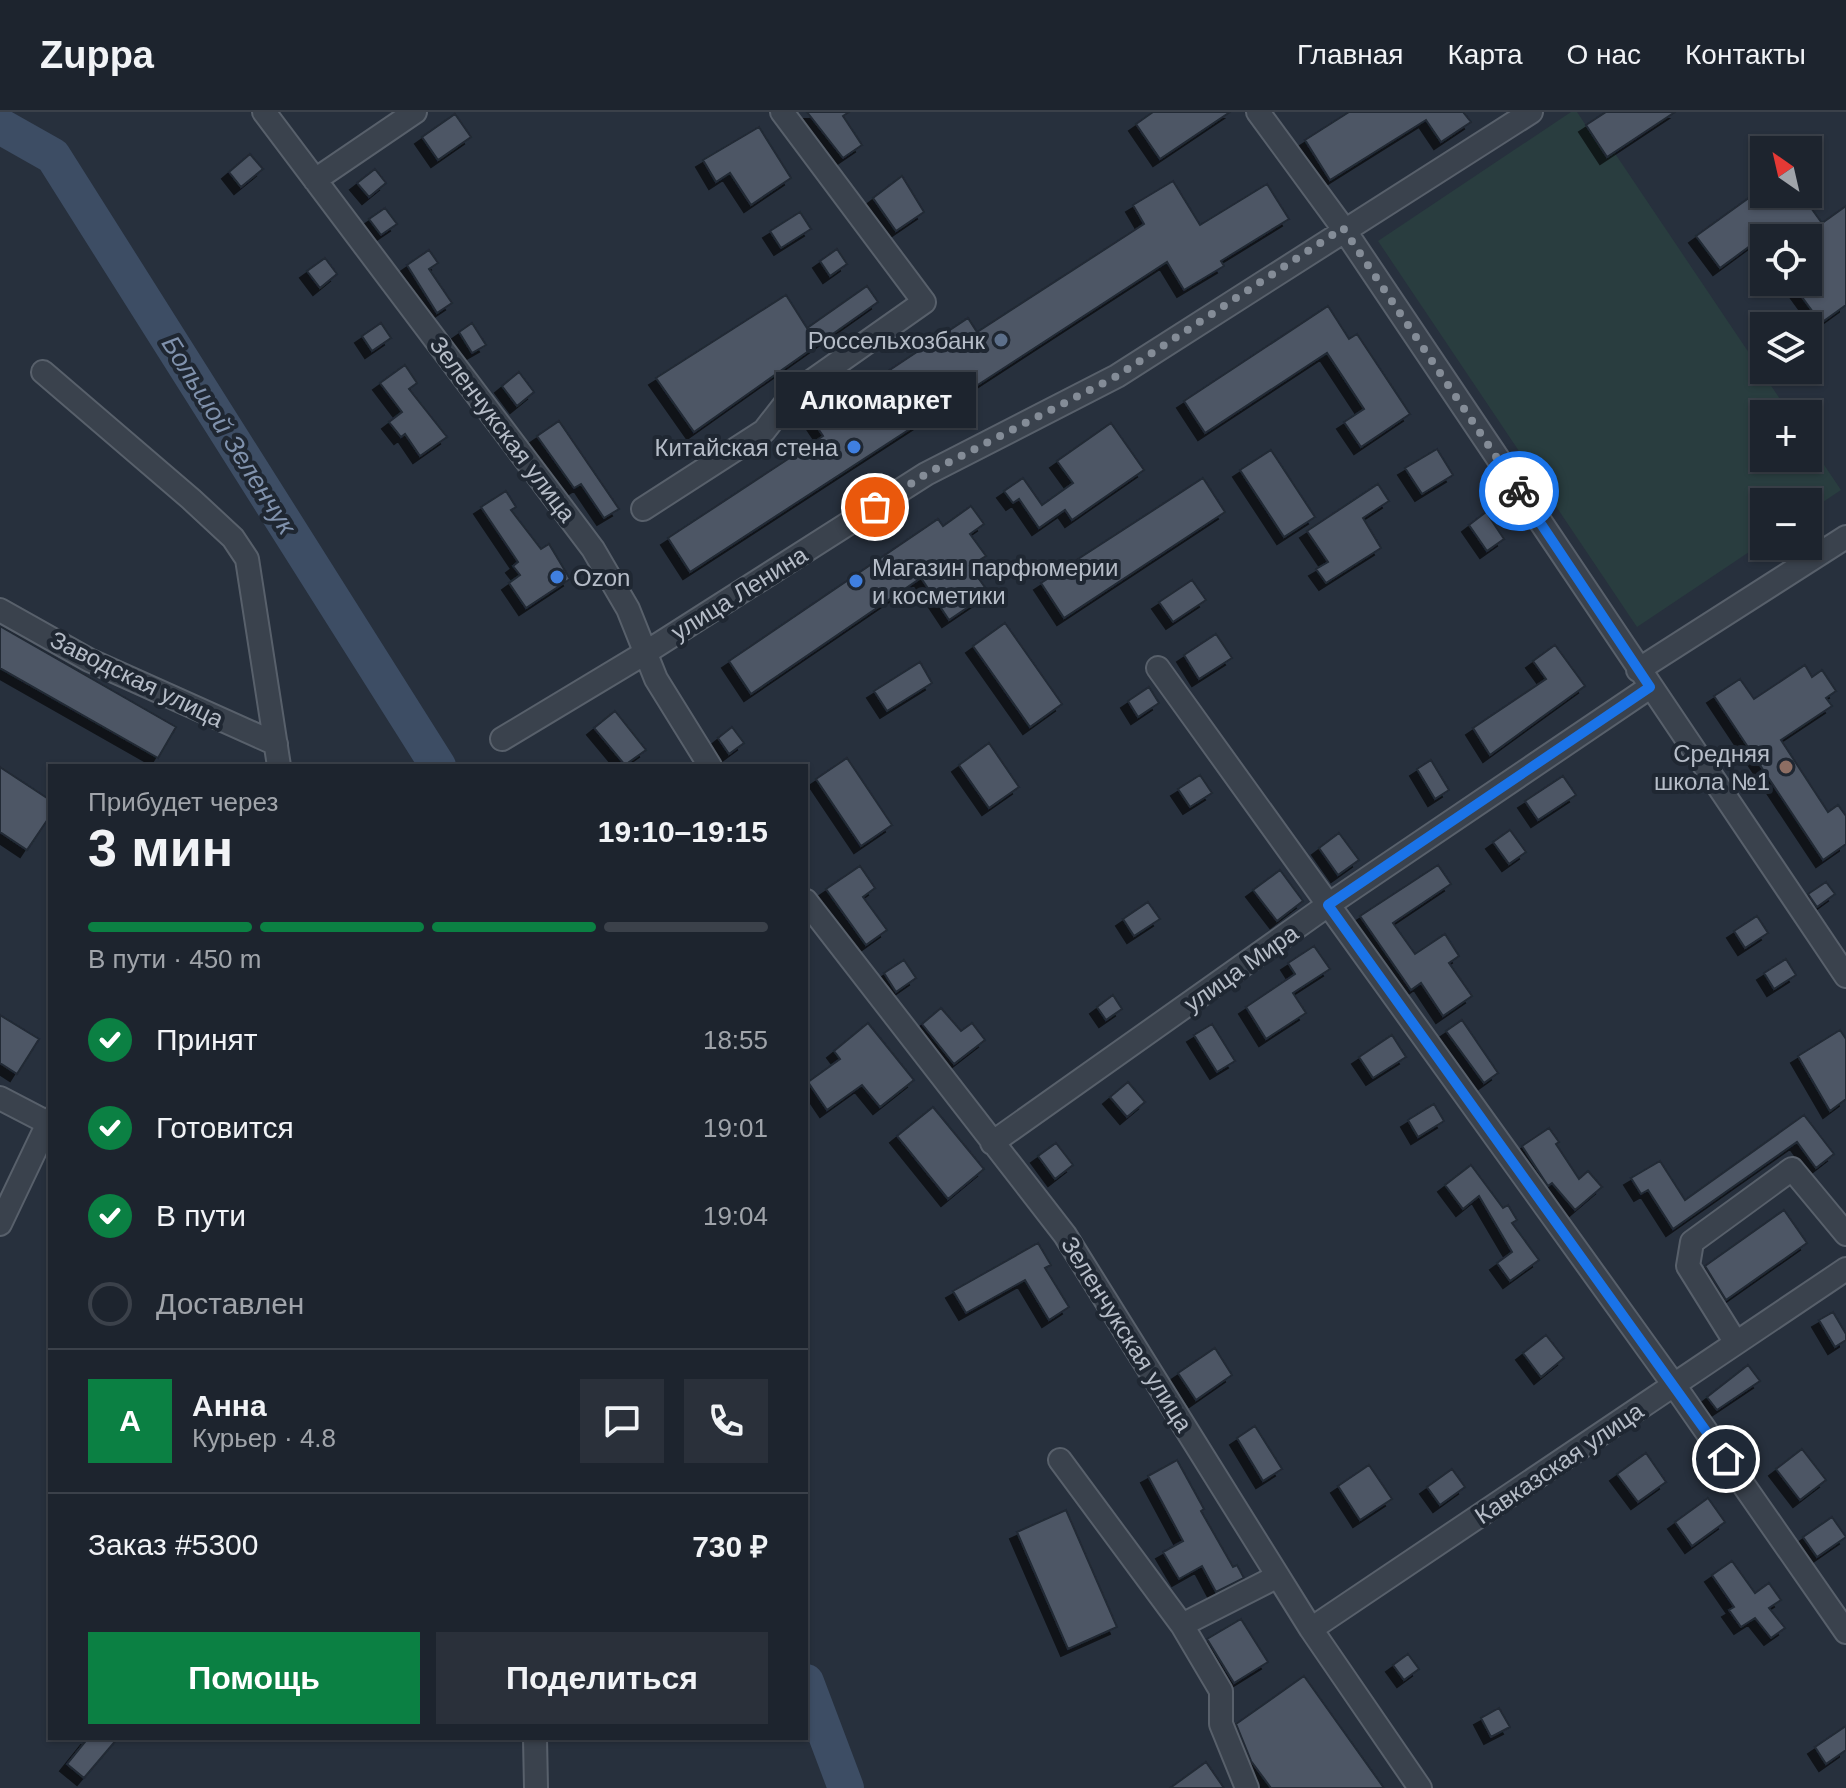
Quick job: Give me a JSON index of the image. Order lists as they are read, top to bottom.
{
  "streets": {
    "street": [
      "Зеленчукская улица",
      "улица Ленина",
      "Заводская улица",
      "улица Мира",
      "Кавказская улица"
    ]
  },
  "crossings": [
    ["Зеленчукская улица", "улица Ленина"],
    ["Зеленчукская улица", "улица Мира"],
    ["Зеленчукская улица", "Кавказская улица"]
  ],
  "water": ["Большой Зеленчук"],
  "places": [
    "Россельхозбанк",
    "Китайская стена",
    "Алкомаркет",
    "Ozon",
    "Магазин парфюмерии и косметики",
    "Средняя школа №1"
  ],
  "north": "top left",
  "page": {
    "header": "Zuppa",
    "nav": [
      "Главная",
      "Карта",
      "О нас",
      "Контакты"
    ],
    "map_buttons": ["+", "−"],
    "bubble": "Алкомаркет",
    "heading": ["3 мин", "Прибудет через", "19:10–19:15"],
    "panel": [
      "Анна",
      "Курьер · 4.8",
      "Заказ #5300",
      "730 ₽"
    ],
    "bar": "В пути · 450 m",
    "list": [
      ["Принят", "18:55"],
      ["Готовится", "19:01"],
      ["В пути", "19:04"],
      "Доставлен"
    ],
    "round": "А",
    "buttons": ["Помощь", "Поделиться"]
  }
}
